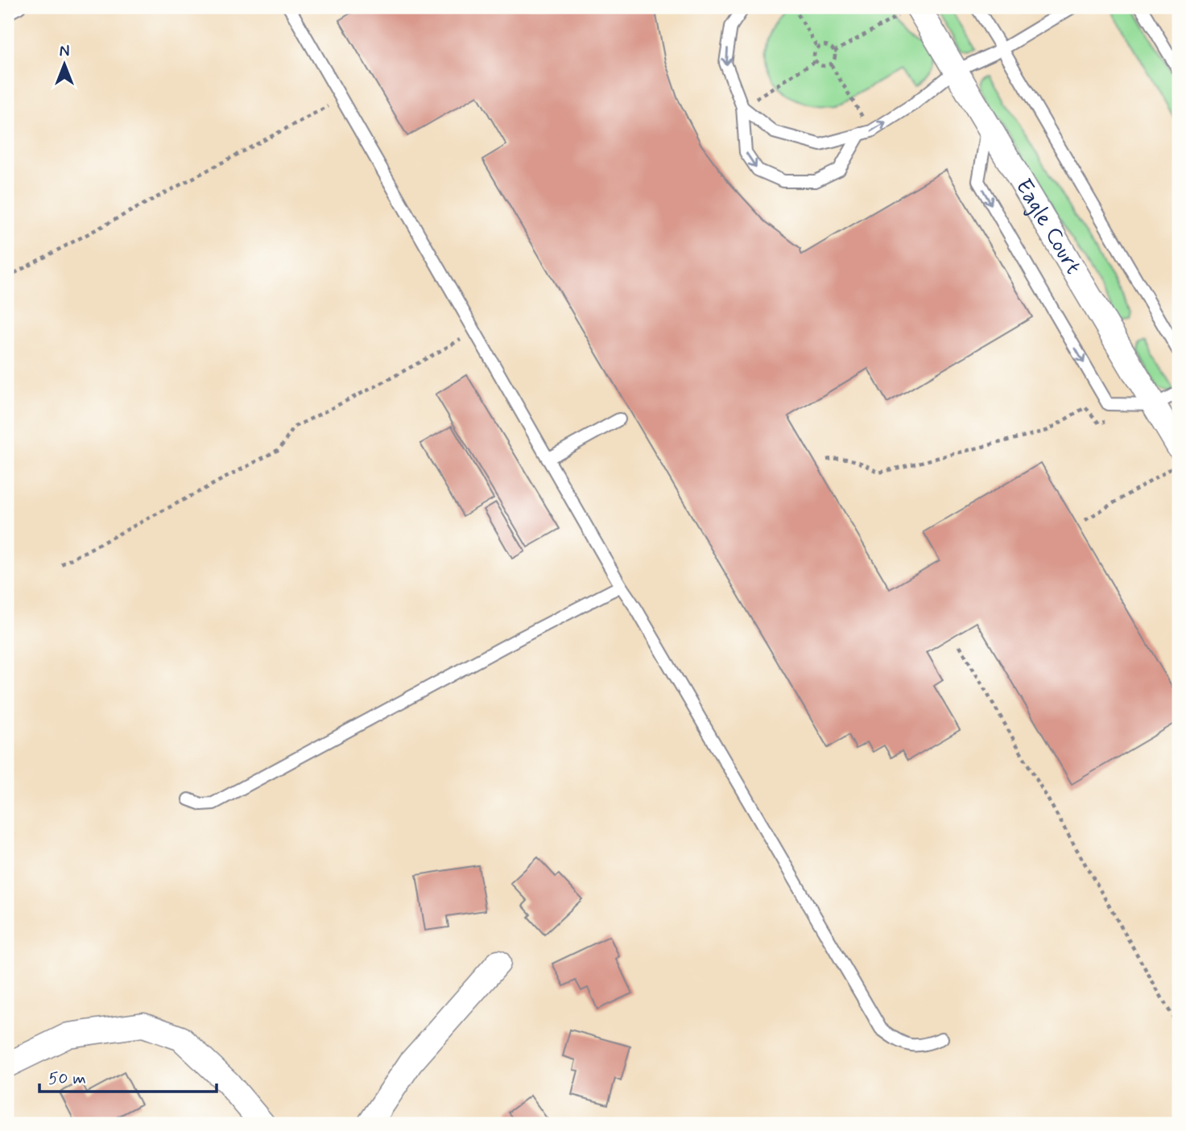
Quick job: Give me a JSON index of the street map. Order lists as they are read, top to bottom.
{
  "streets": {
    "street": ["Eagle Court"]
  },
  "scale_bar": "50 m",
  "north": "top"
}
